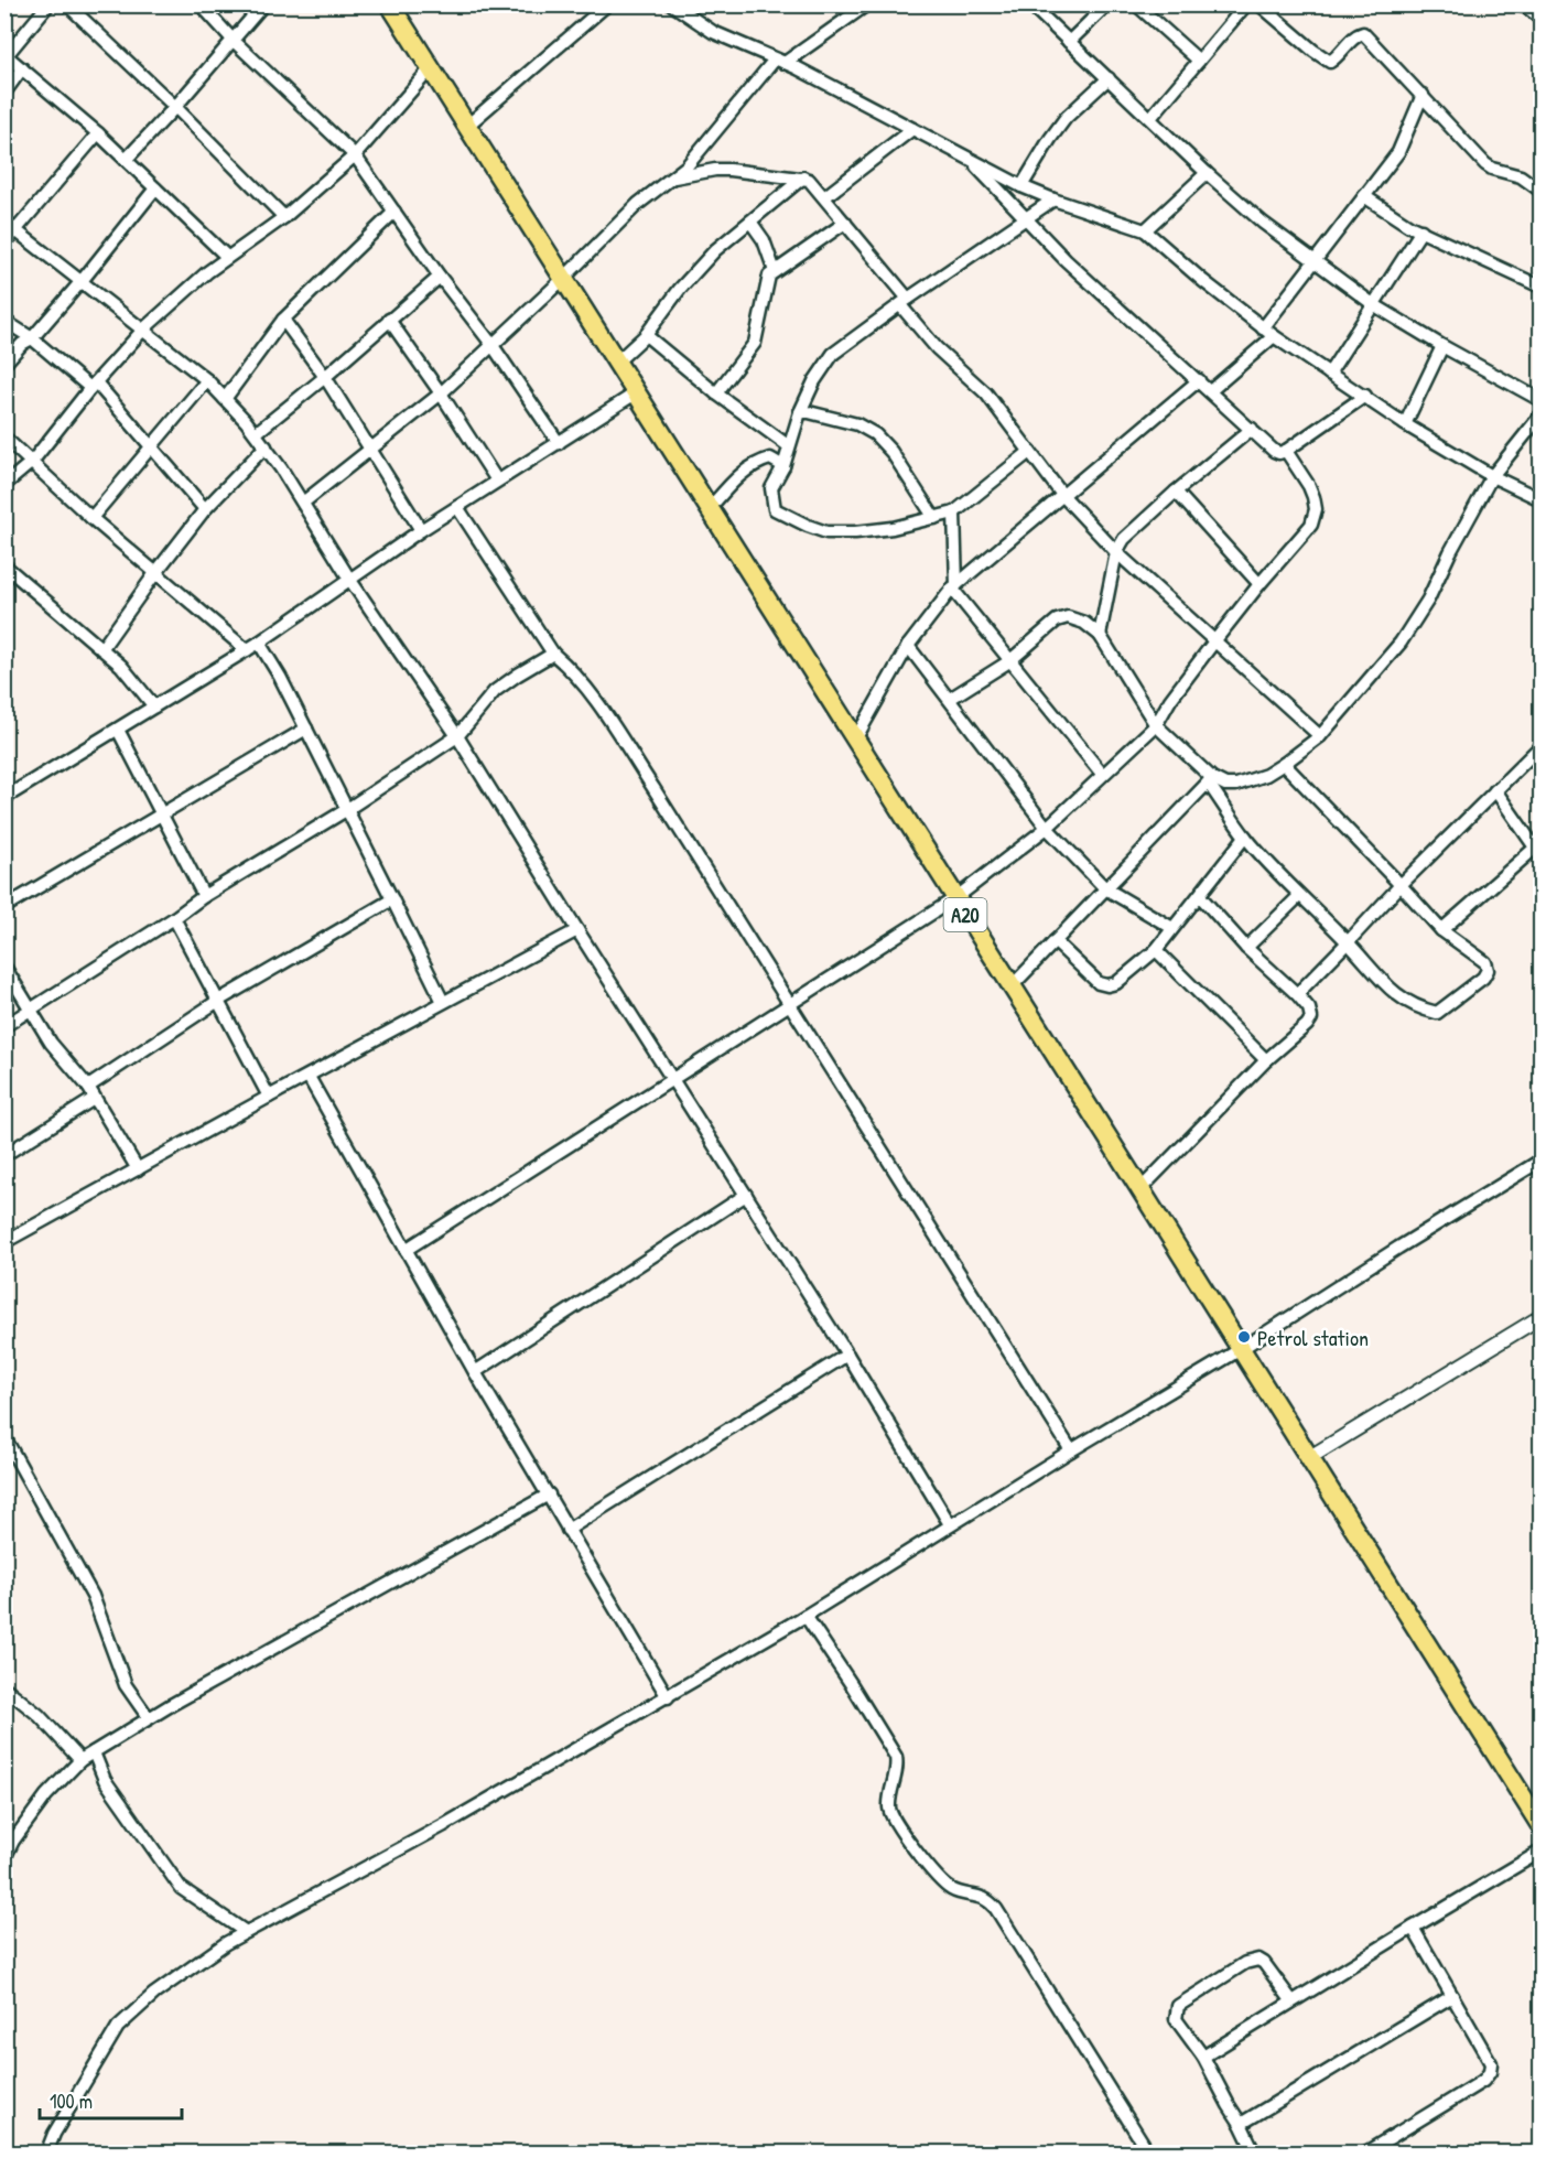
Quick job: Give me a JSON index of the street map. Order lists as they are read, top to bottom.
{
  "streets": {
    "main road": ["A20"]
  },
  "places": ["Petrol station"],
  "scale_bar": "100 m"
}
